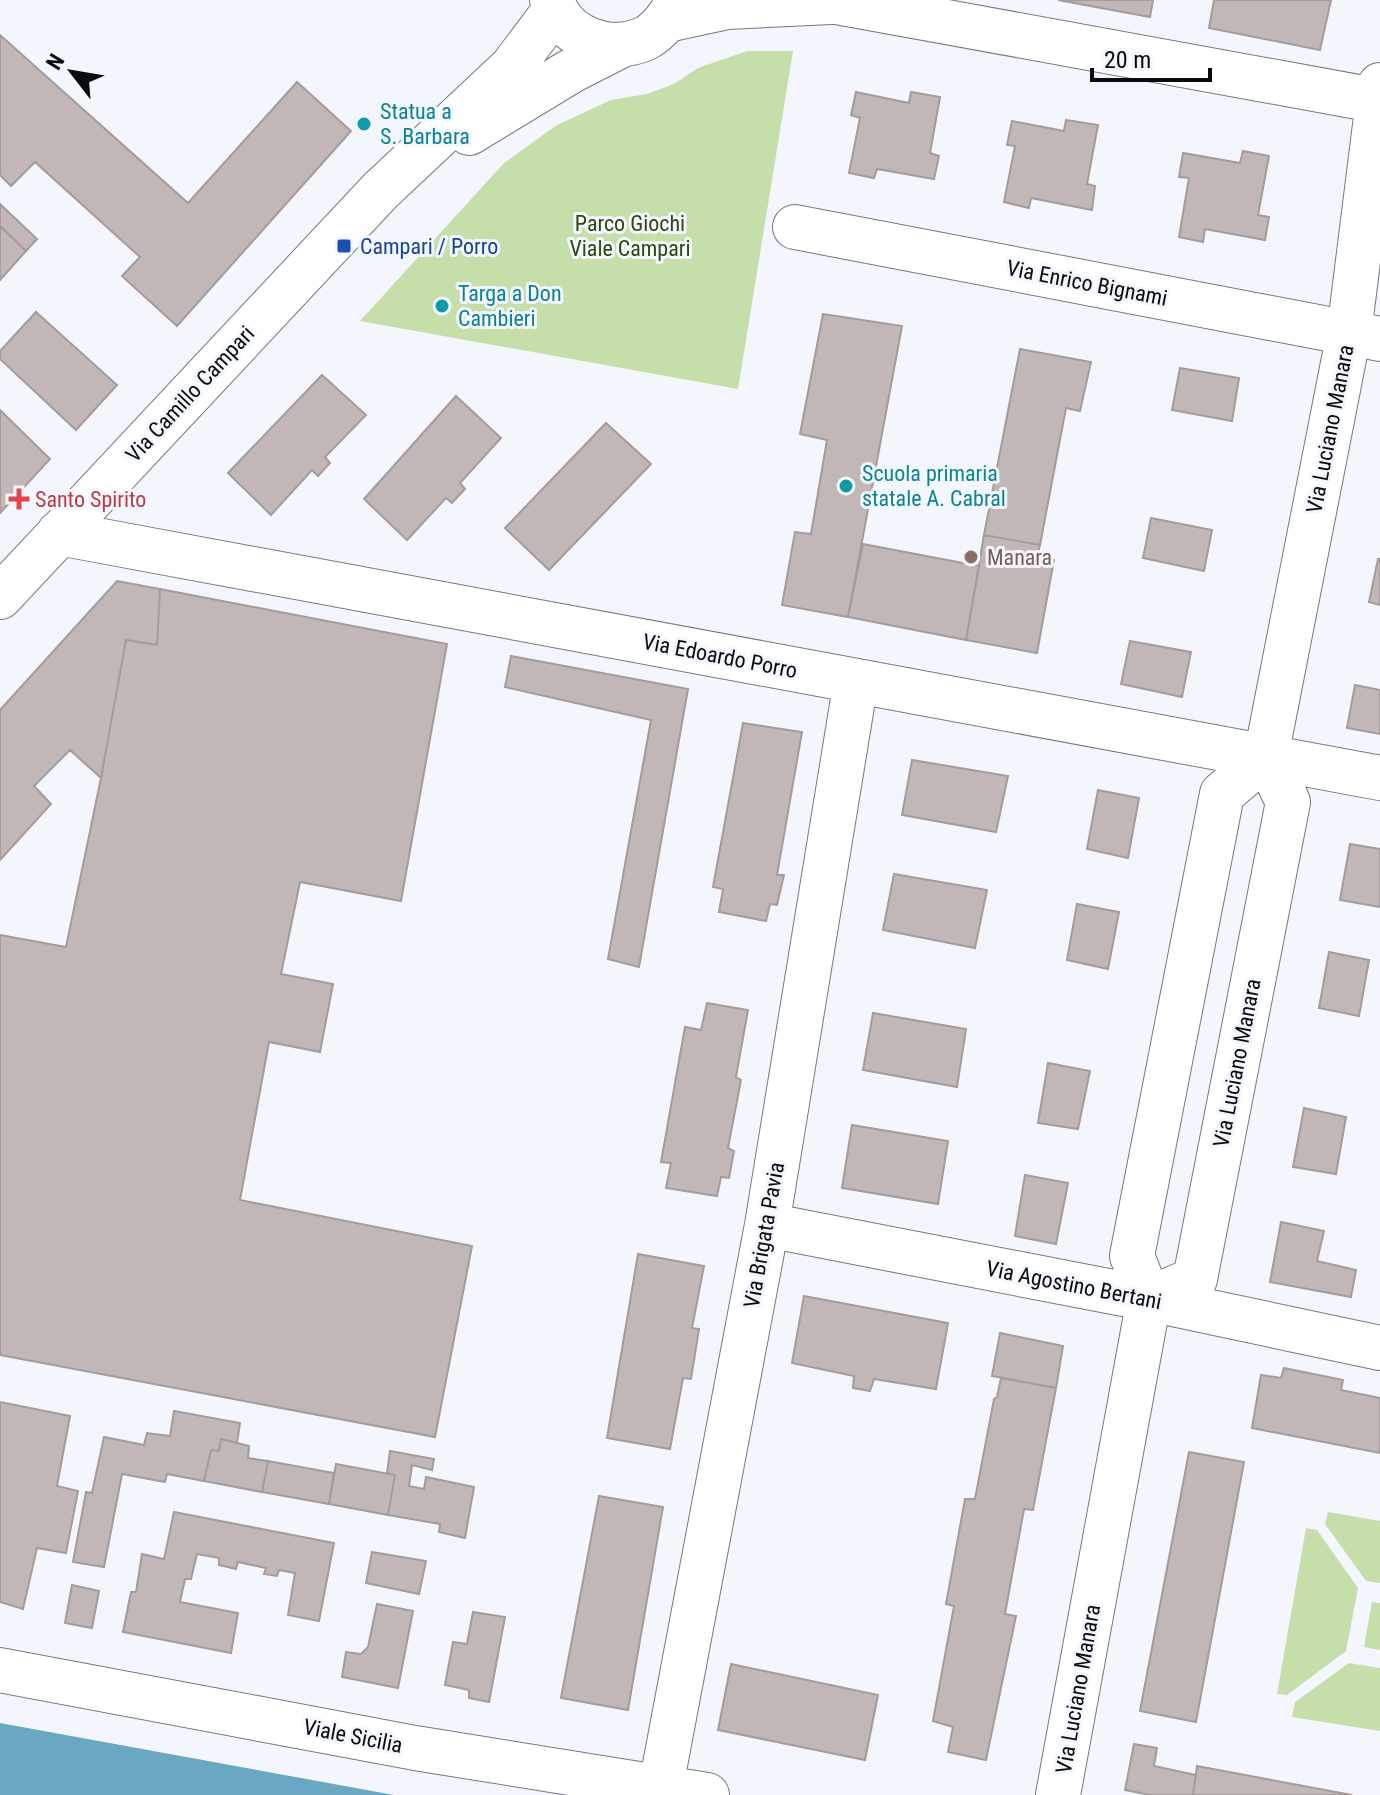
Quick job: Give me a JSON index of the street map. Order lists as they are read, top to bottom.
{
  "streets": {
    "street": [
      "Via Enrico Bignami",
      "Via Camillo Campari",
      "Via Luciano Manara",
      "Via Edoardo Porro",
      "Via Brigata Pavia",
      "Via Agostino Bertani",
      "Viale Sicilia"
    ]
  },
  "crossings": [
    ["Via Enrico Bignami", "Via Luciano Manara"],
    ["Via Camillo Campari", "Via Edoardo Porro"],
    ["Via Luciano Manara", "Via Edoardo Porro"],
    ["Via Luciano Manara", "Via Agostino Bertani"],
    ["Via Edoardo Porro", "Via Brigata Pavia"],
    ["Via Brigata Pavia", "Via Agostino Bertani"],
    ["Via Brigata Pavia", "Viale Sicilia"]
  ],
  "parks": ["Parco Giochi Viale Campari"],
  "places": {
    "other": [
      "Statua a S. Barbara",
      "Targa a Don Cambieri",
      "Scuola primaria statale A. Cabral",
      "Manara"
    ],
    "transit": ["Campari / Porro"],
    "health": ["Santo Spirito"]
  },
  "scale_bar": "20 m",
  "north": "top left"
}
